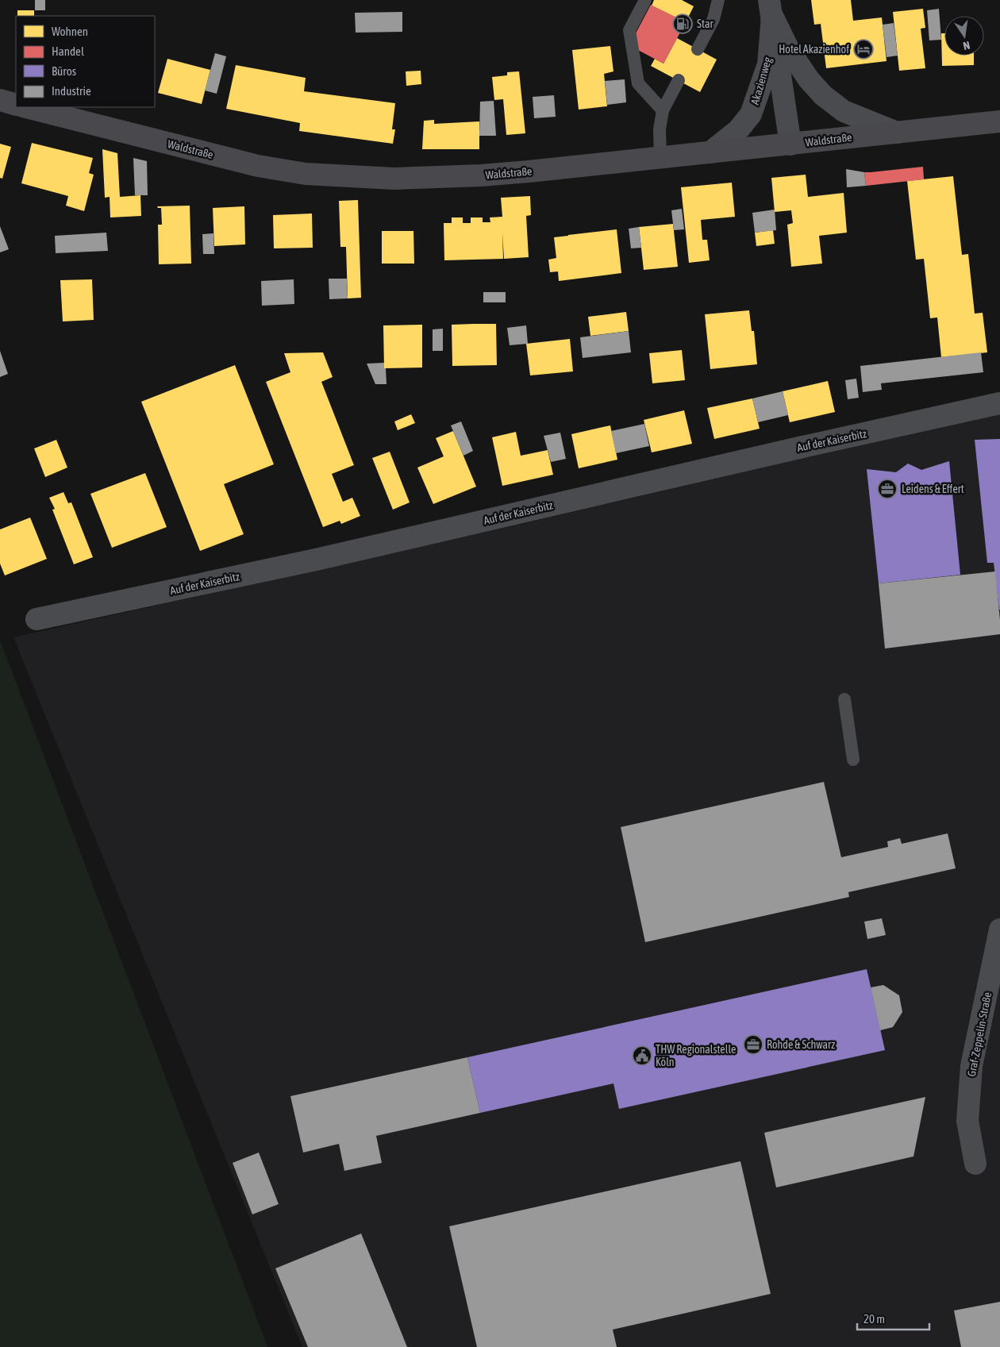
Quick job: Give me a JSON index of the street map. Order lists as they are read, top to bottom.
{
  "streets": {
    "main road": ["Waldstraße"],
    "street": ["Akazienweg", "Auf der Kaiserbitz", "Graf-Zeppelin-Straße"]
  },
  "crossings": [
    ["Akazienweg", "Waldstraße"]
  ],
  "places": {
    "fuel station": ["Star"],
    "hotel": ["Hotel Akazienhof"],
    "office": ["Leidens & Effert", "Rohde & Schwarz"],
    "public building": ["THW Regionalstelle Köln"]
  },
  "legend": [
    "Wohnen",
    "Handel",
    "Büros",
    "Industrie"
  ],
  "scale_bar": "20 m",
  "north": "bottom"
}
